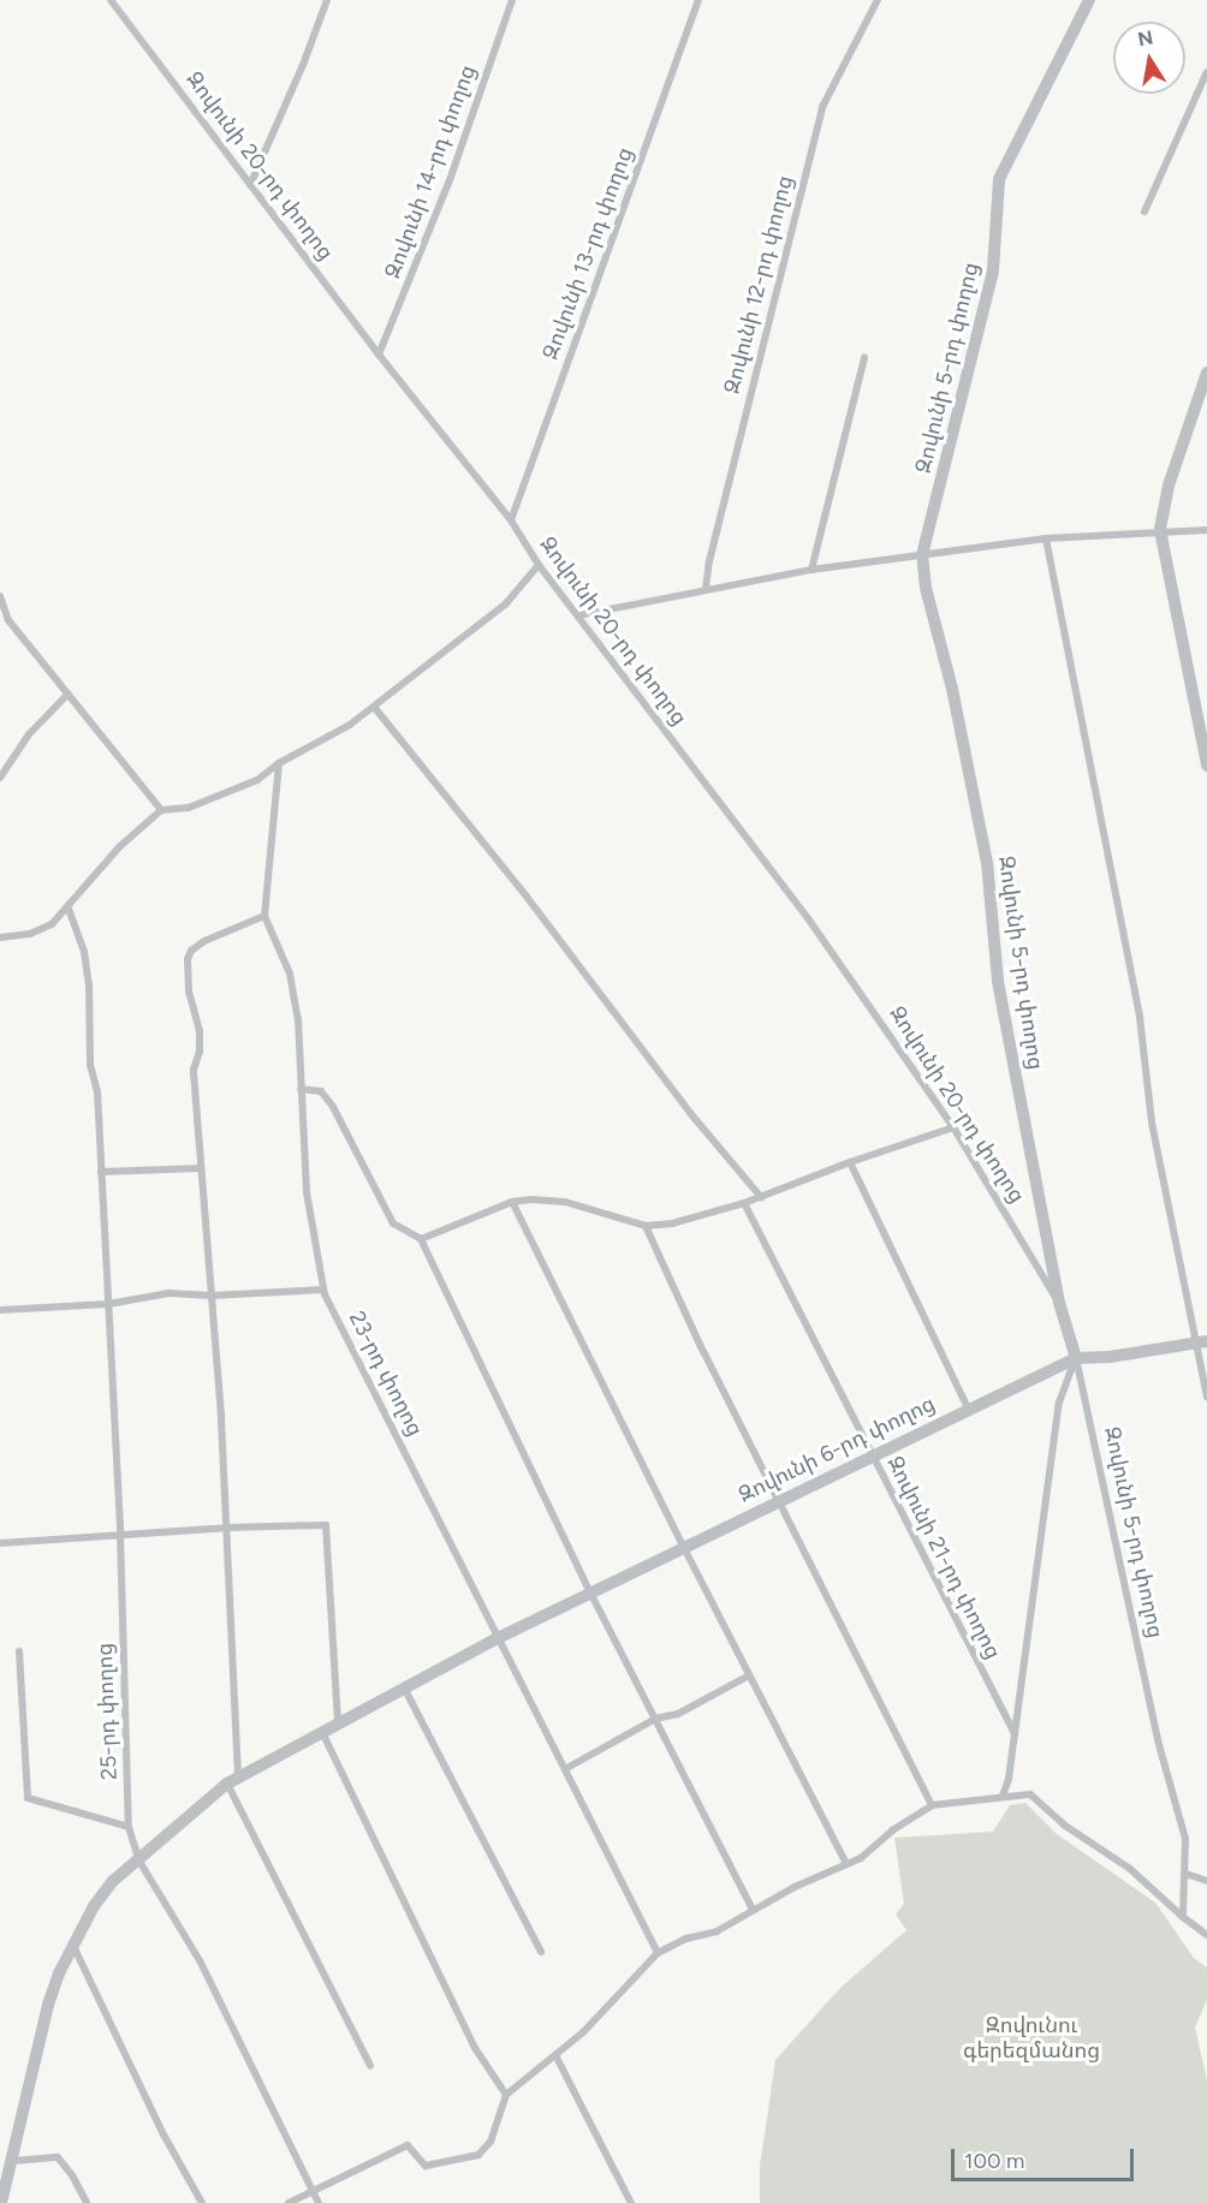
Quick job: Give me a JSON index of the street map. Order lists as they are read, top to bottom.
{
  "streets": {
    "street": [
      "Զովունի 20-րդ փողոց",
      "Զովունի 14-րդ փողոց",
      "Զովունի 13-րդ փողոց",
      "Զովունի 12-րդ փողոց",
      "Զովունի 5-րդ փողոց",
      "23-րդ փողոց",
      "Զովունի 6-րդ փողոց",
      "Զովունի 21-րդ փողոց",
      "25-րդ փողոց"
    ]
  },
  "crossings": [
    ["Զովունի 20-րդ փողոց", "Զովունի 14-րդ փողոց"],
    ["Զովունի 20-րդ փողոց", "Զովունի 13-րդ փողոց"],
    ["Զովունի 20-րդ փողոց", "Զովունի 5-րդ փողոց"],
    ["Զովունի 5-րդ փողոց", "Զովունի 6-րդ փողոց"],
    ["23-րդ փողոց", "Զովունի 6-րդ փողոց"],
    ["Զովունի 6-րդ փողոց", "Զովունի 21-րդ փողոց"],
    ["Զովունի 6-րդ փողոց", "25-րդ փողոց"]
  ],
  "parks": ["Զովունու գերեզմանոց"],
  "scale_bar": "100 m",
  "north": "top"
}
